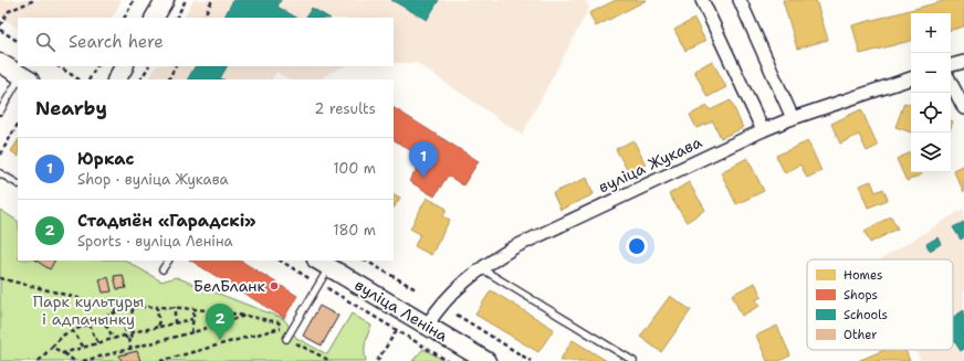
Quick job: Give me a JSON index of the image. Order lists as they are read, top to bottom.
{
  "streets": {
    "main road": ["вуліца Леніна"],
    "street": ["вуліца Жукава"]
  },
  "crossings": [
    ["вуліца Жукава", "вуліца Леніна"]
  ],
  "parks": ["Парк культуры і адпачынку"],
  "places": ["БелБланк"],
  "legend": [
    "Homes",
    "Shops",
    "Schools",
    "Other"
  ],
  "page": {
    "map_buttons": ["+", "−"],
    "search": "Search here",
    "heading": ["Nearby", "2 results"],
    "list": [
      {
        "mark": "1",
        "name": "Юркас",
        "note": "Shop · вуліца Жукава",
        "value": "100 m"
      },
      {
        "mark": "2",
        "name": "Стадыён «Гарадскі»",
        "note": "Sports · вуліца Леніна",
        "value": "180 m"
      }
    ],
    "pins": ["1", "2"]
  }
}
